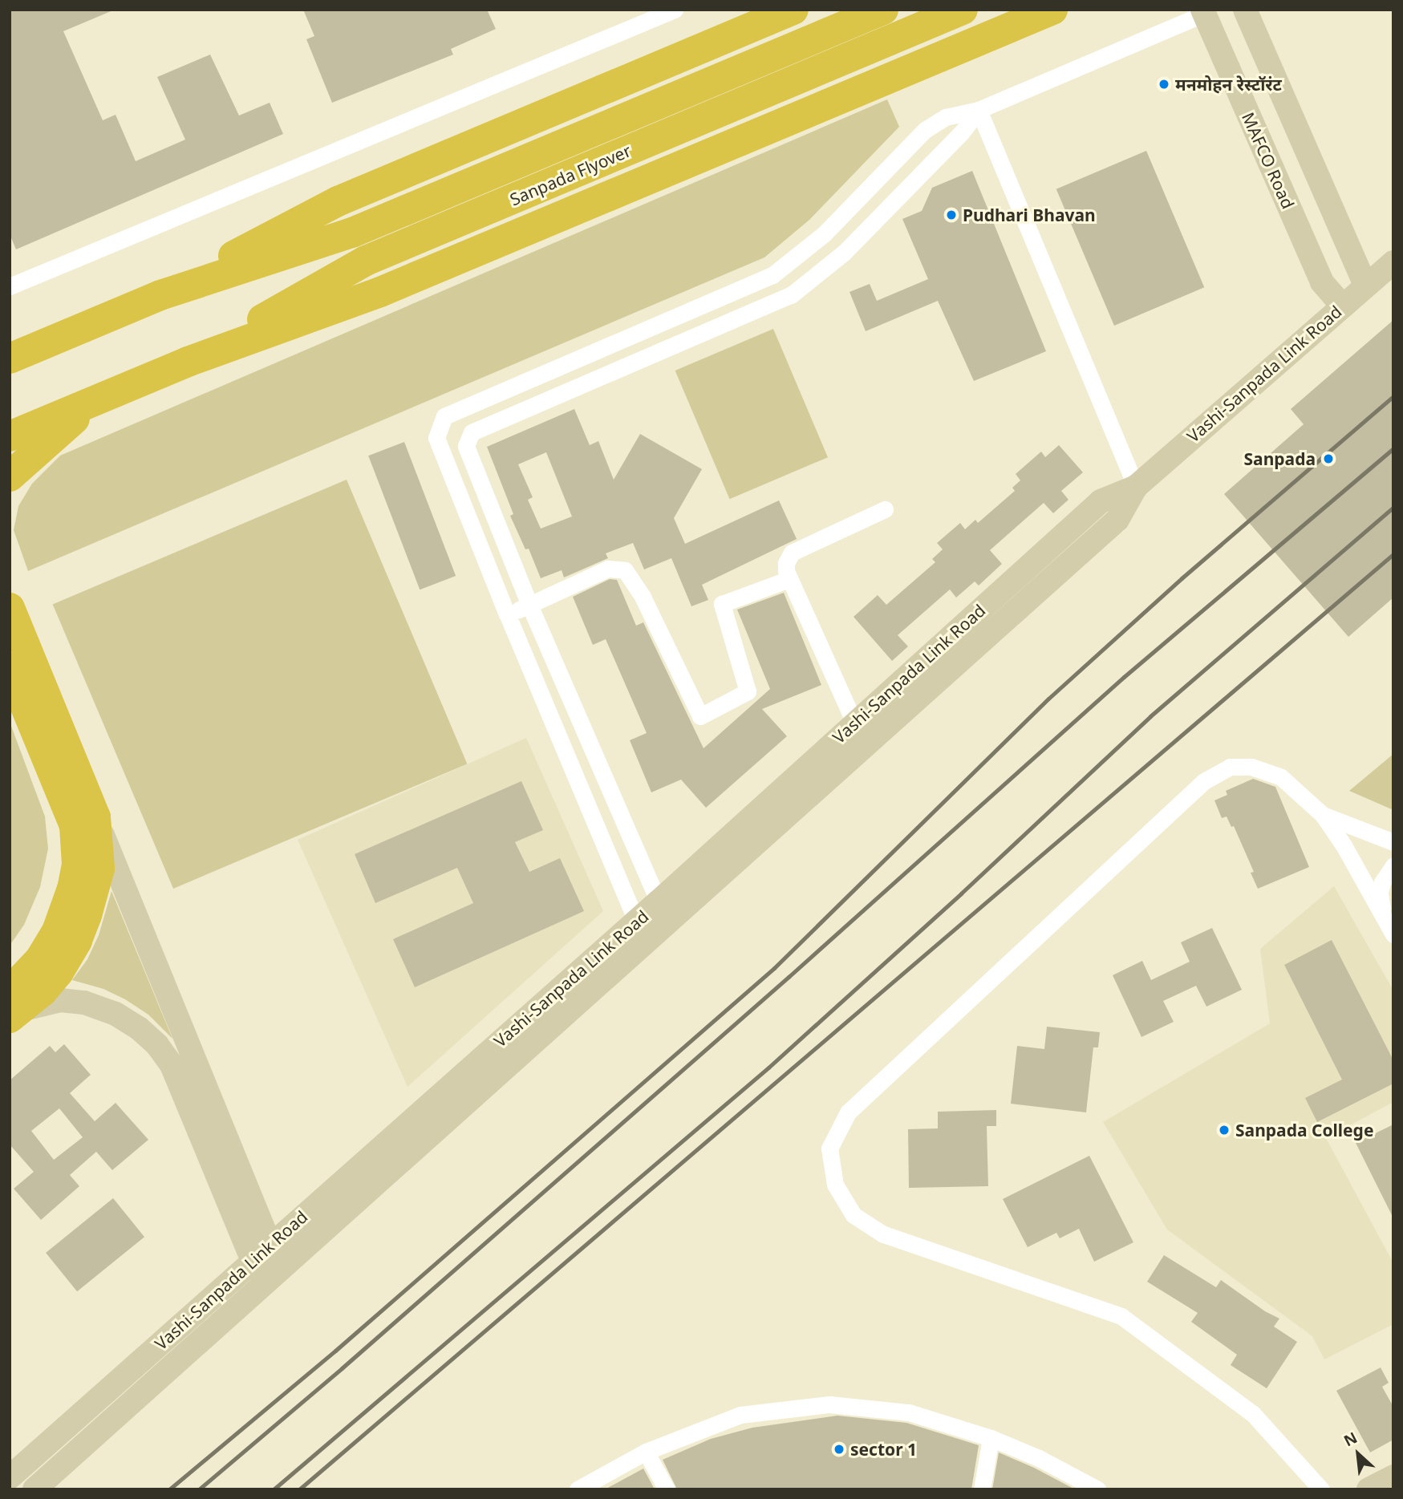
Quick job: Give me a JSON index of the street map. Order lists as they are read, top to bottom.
{
  "streets": {
    "highway": ["Sanpada Flyover"],
    "main road": ["MAFCO Road", "Vashi-Sanpada Link Road"]
  },
  "crossings": [
    ["MAFCO Road", "Vashi-Sanpada Link Road"]
  ],
  "places": [
    "मनमोहन रेस्टॉरंट",
    "Pudhari Bhavan",
    "Sanpada",
    "Sanpada College",
    "sector 1"
  ],
  "north": "top left"
}
